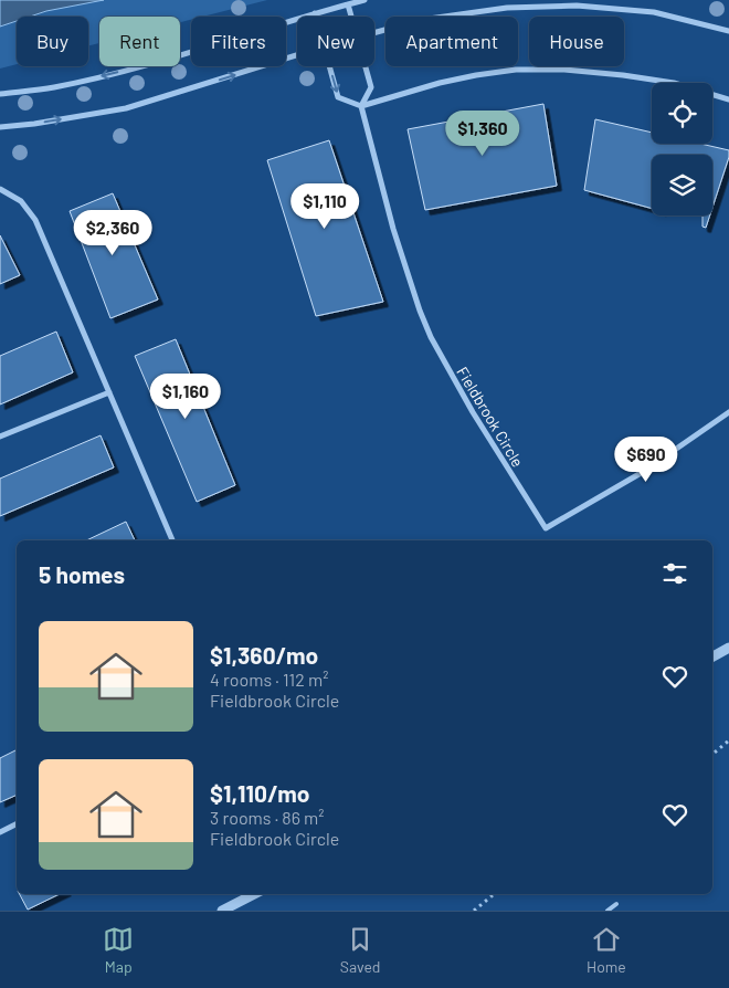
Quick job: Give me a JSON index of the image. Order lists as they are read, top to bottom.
{
  "streets": {
    "street": ["Fieldbrook Circle"]
  },
  "page": {
    "chip": [
      "Buy",
      "Rent",
      "Filters",
      "New",
      "Apartment",
      "House"
    ],
    "price": [
      "$1,360",
      "$1,110",
      "$2,360",
      "$1,160",
      "$690"
    ],
    "heading": "5 homes",
    "list": [
      {
        "name": "$1,360/mo",
        "note": "4 rooms · 112 m² · Fieldbrook Circle"
      },
      {
        "name": "$1,110/mo",
        "note": "3 rooms · 86 m² · Fieldbrook Circle"
      }
    ],
    "tabs": ["Map", "Saved", "Home"]
  }
}
